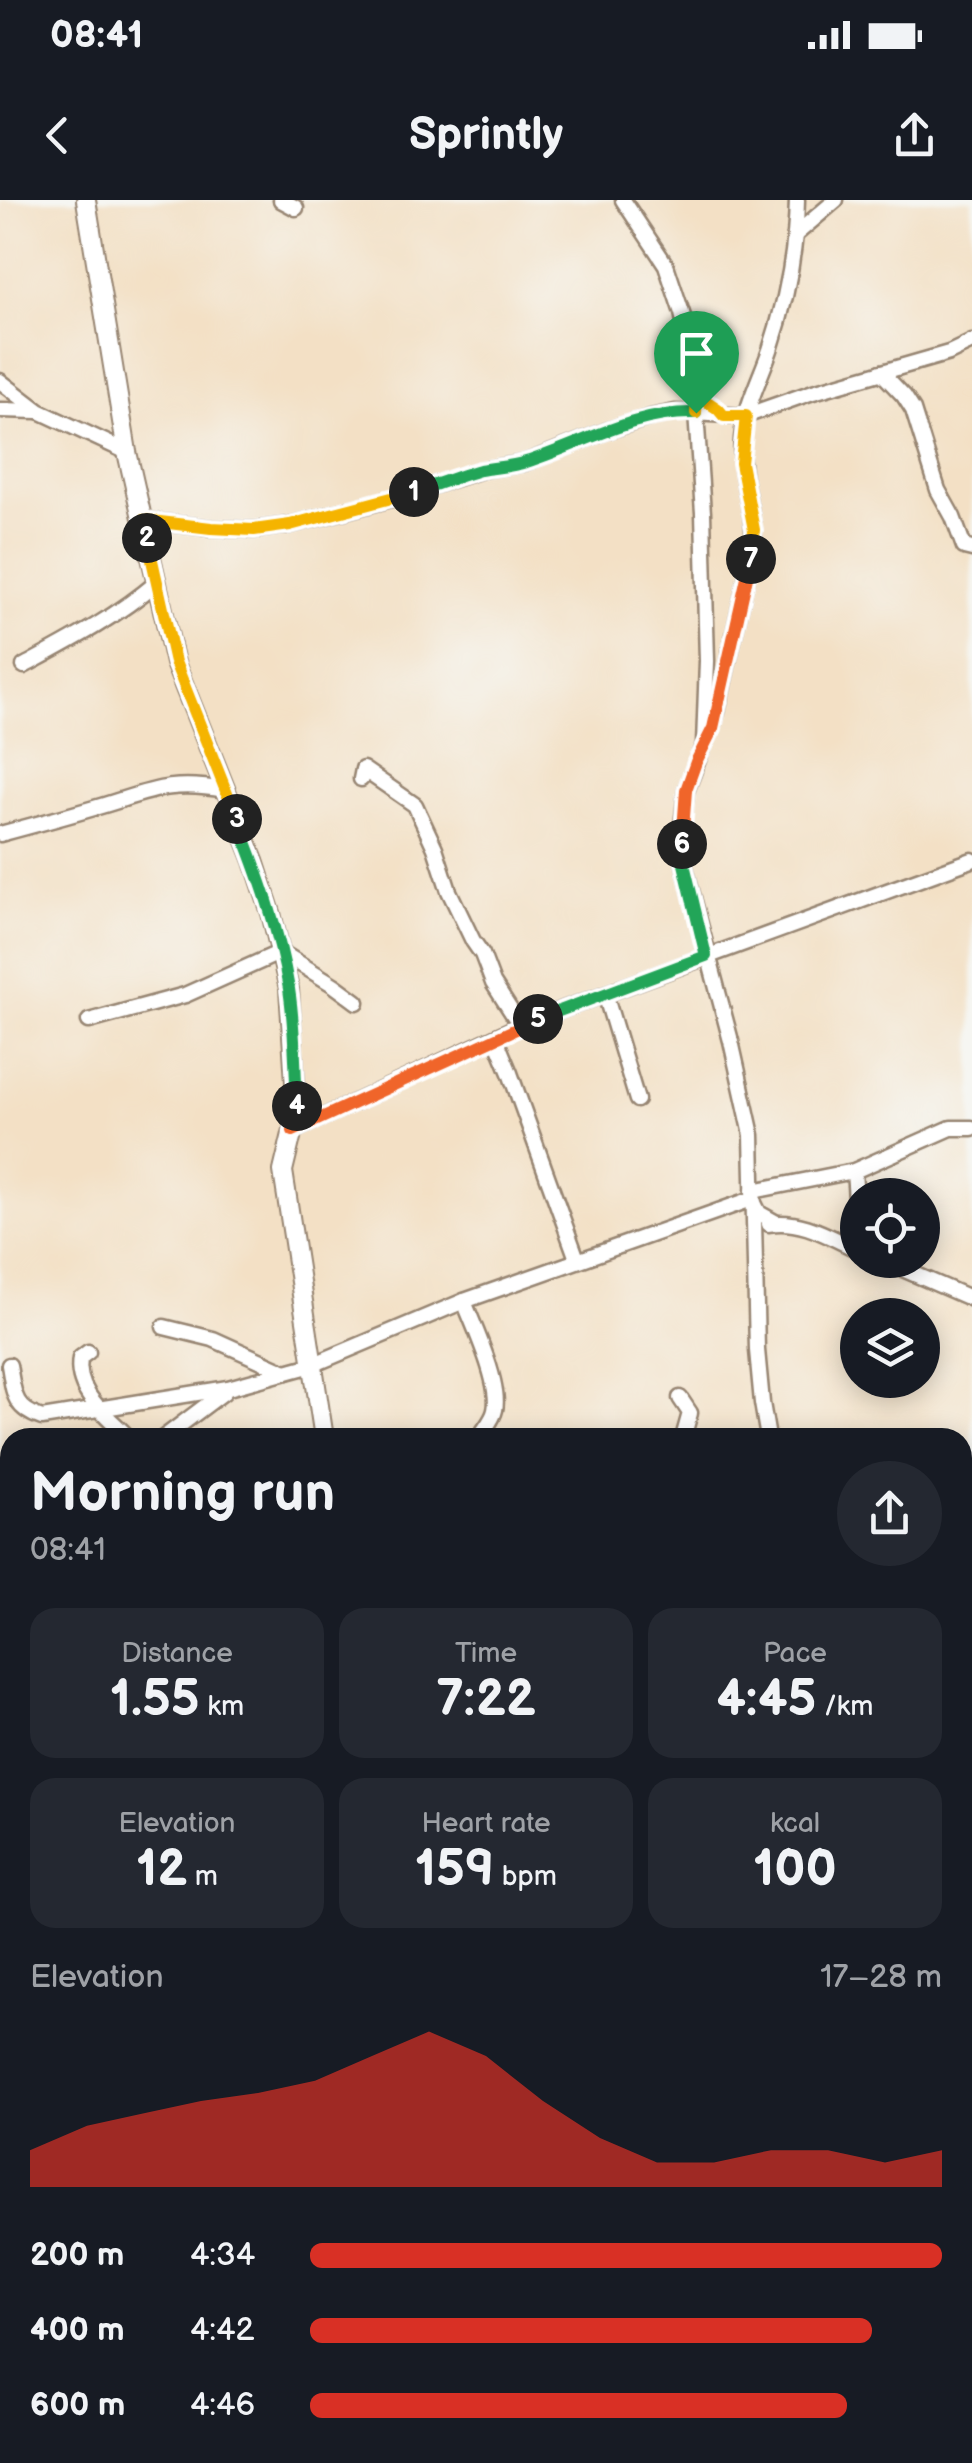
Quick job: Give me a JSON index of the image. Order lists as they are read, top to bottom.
{
  "page": {
    "status": "08:41",
    "header": "Sprintly",
    "pins": [
      "1",
      "2",
      "7",
      "3",
      "6",
      "5",
      "4"
    ],
    "heading": ["Morning run", "08:41"],
    "stats": [
      ["Distance", "1.55 km"],
      ["Time", "7:22"],
      ["Pace", "4:45 /km"],
      ["Elevation", "12 m"],
      ["Heart rate", "159 bpm"],
      ["kcal", "100"]
    ],
    "chart": ["Elevation", "17–28 m"],
    "list": [
      {
        "name": "200 m",
        "note": "4:34"
      },
      {
        "name": "400 m",
        "note": "4:42"
      },
      {
        "name": "600 m",
        "note": "4:46"
      }
    ]
  }
}
